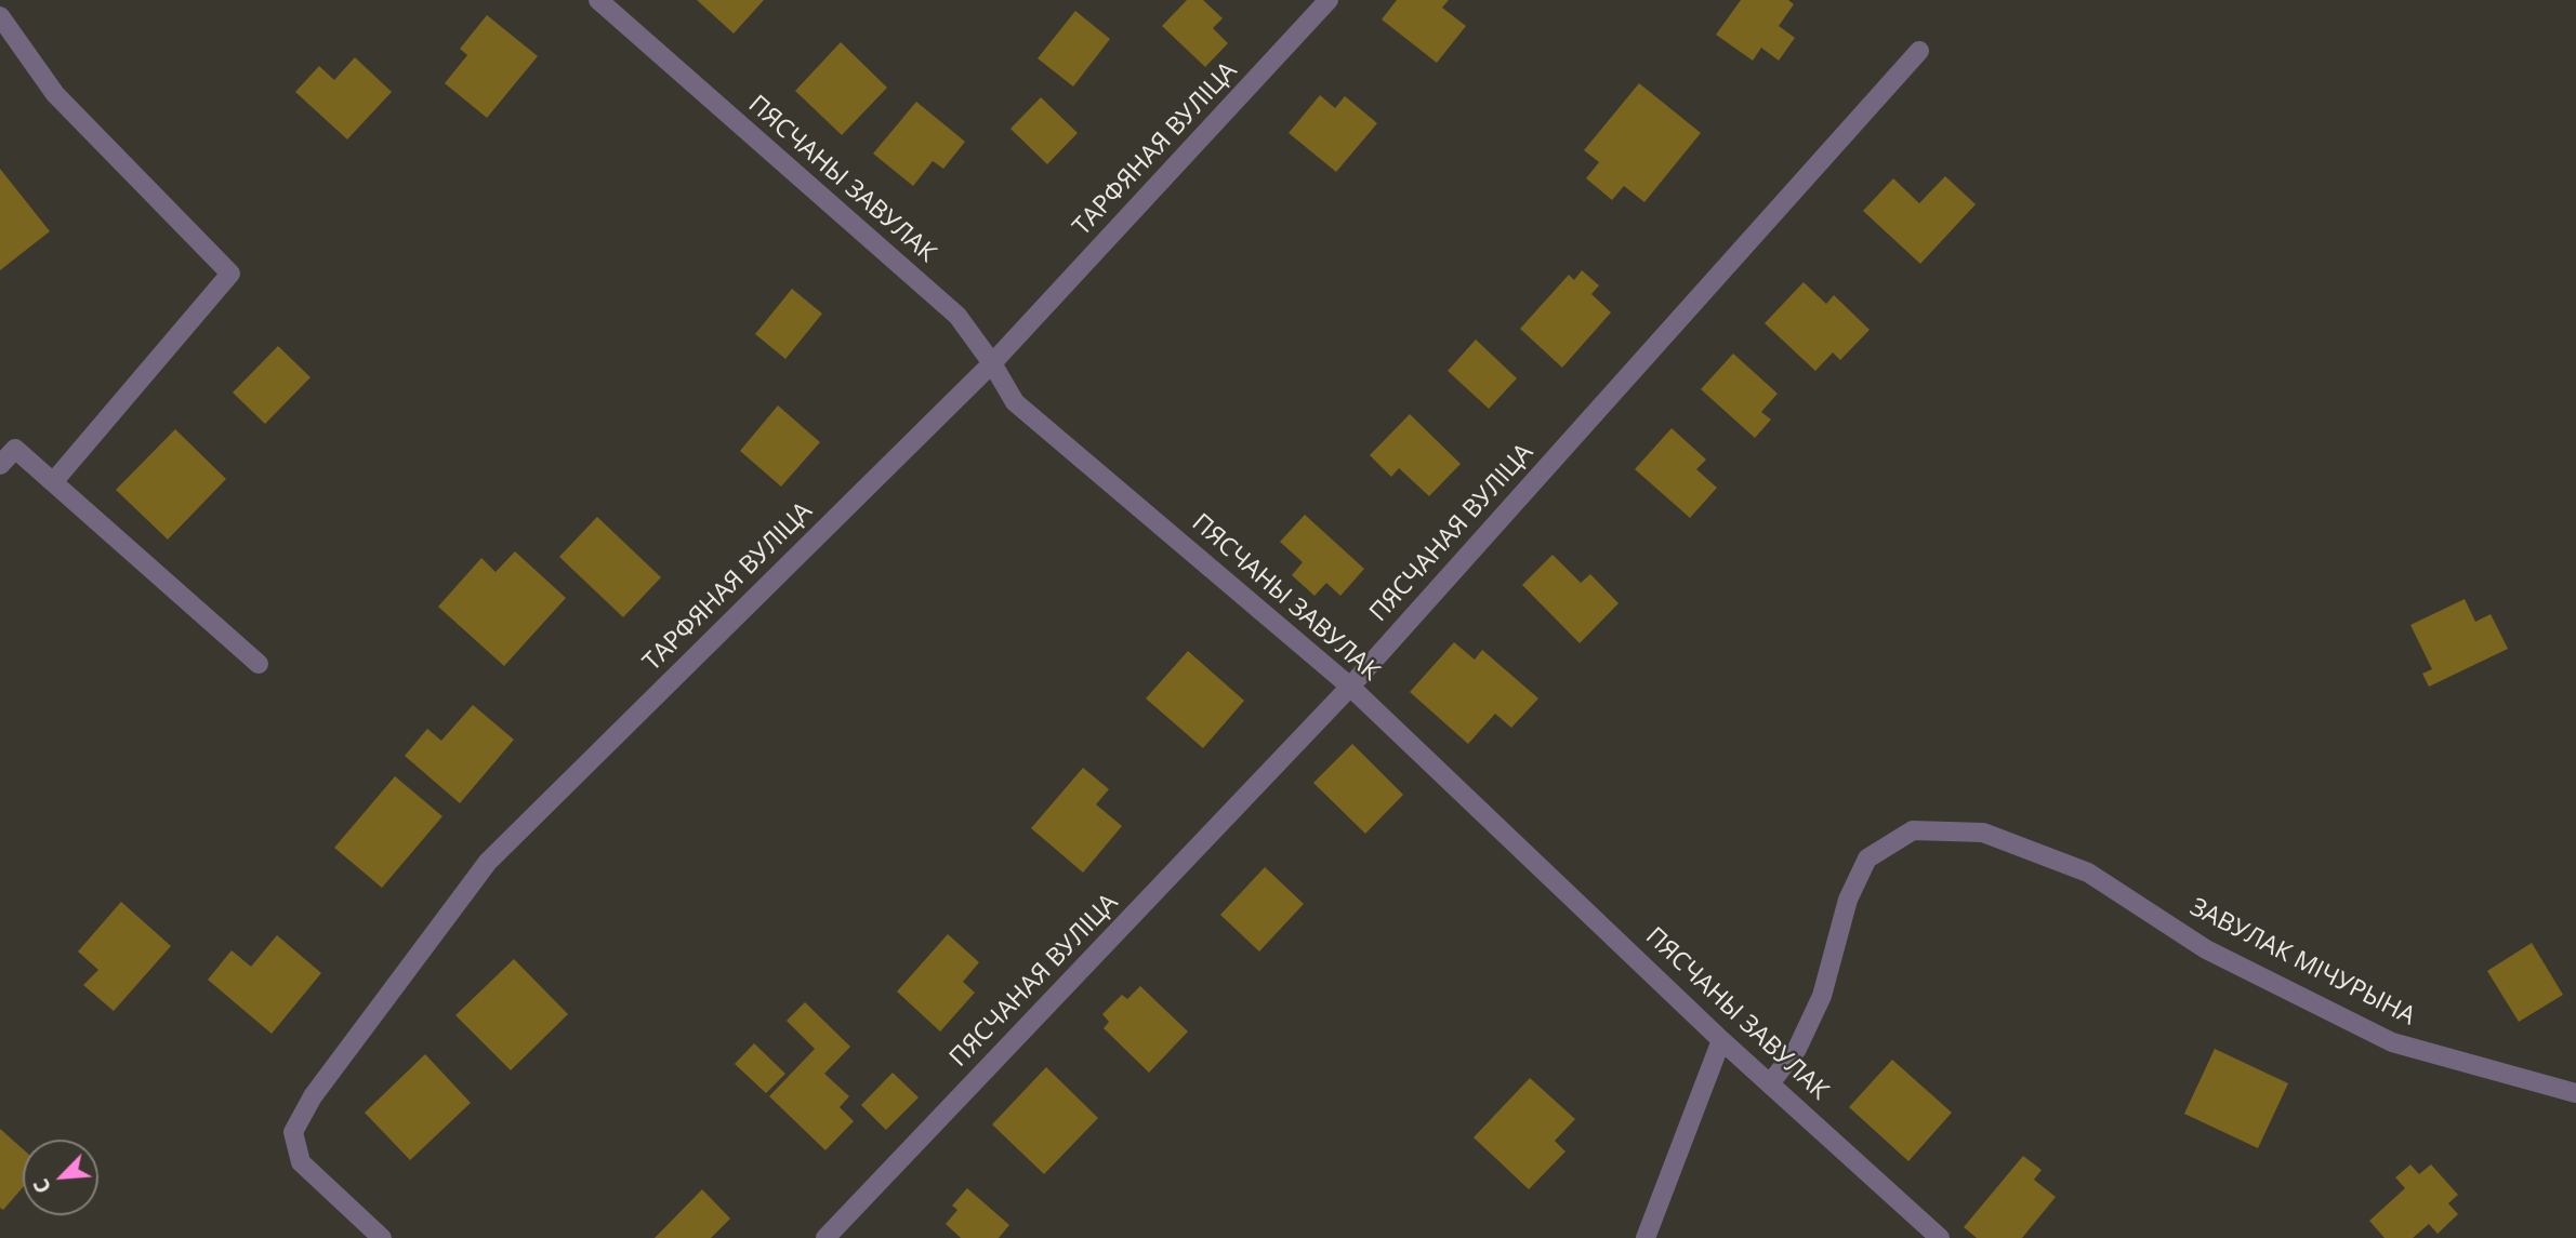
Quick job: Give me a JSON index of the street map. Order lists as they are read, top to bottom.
{
  "streets": {
    "street": [
      "ТАРФЯНАЯ ВУЛІЦА",
      "ПЯСЧАНЫ ЗАВУЛАК",
      "ПЯСЧАНАЯ ВУЛІЦА",
      "ЗАВУЛАК МІЧУРЫНА"
    ]
  },
  "crossings": [
    ["ТАРФЯНАЯ ВУЛІЦА", "ПЯСЧАНЫ ЗАВУЛАК"],
    ["ПЯСЧАНЫ ЗАВУЛАК", "ПЯСЧАНАЯ ВУЛІЦА"],
    ["ПЯСЧАНЫ ЗАВУЛАК", "ЗАВУЛАК МІЧУРЫНА"]
  ],
  "north": "bottom left"
}
